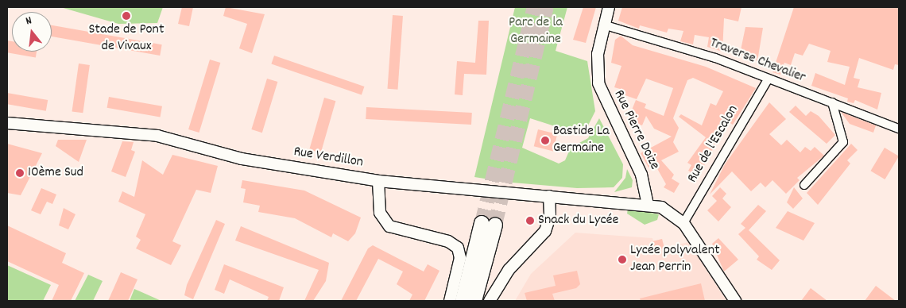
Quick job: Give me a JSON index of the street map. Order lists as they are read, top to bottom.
{
  "streets": {
    "street": [
      "Traverse Chevalier",
      "Rue Pierre Doize",
      "Rue de l'Escalon",
      "Rue Verdillon"
    ]
  },
  "crossings": [
    ["Traverse Chevalier", "Rue Pierre Doize"],
    ["Traverse Chevalier", "Rue de l'Escalon"],
    ["Rue Pierre Doize", "Rue Verdillon"]
  ],
  "parks": ["Parc de la Germaine"],
  "places": [
    "Stade de Pont de Vivaux",
    "Bastide La Germaine",
    "10ème Sud",
    "Snack du Lycée",
    "Lycée polyvalent Jean Perrin"
  ],
  "north": "top"
}
